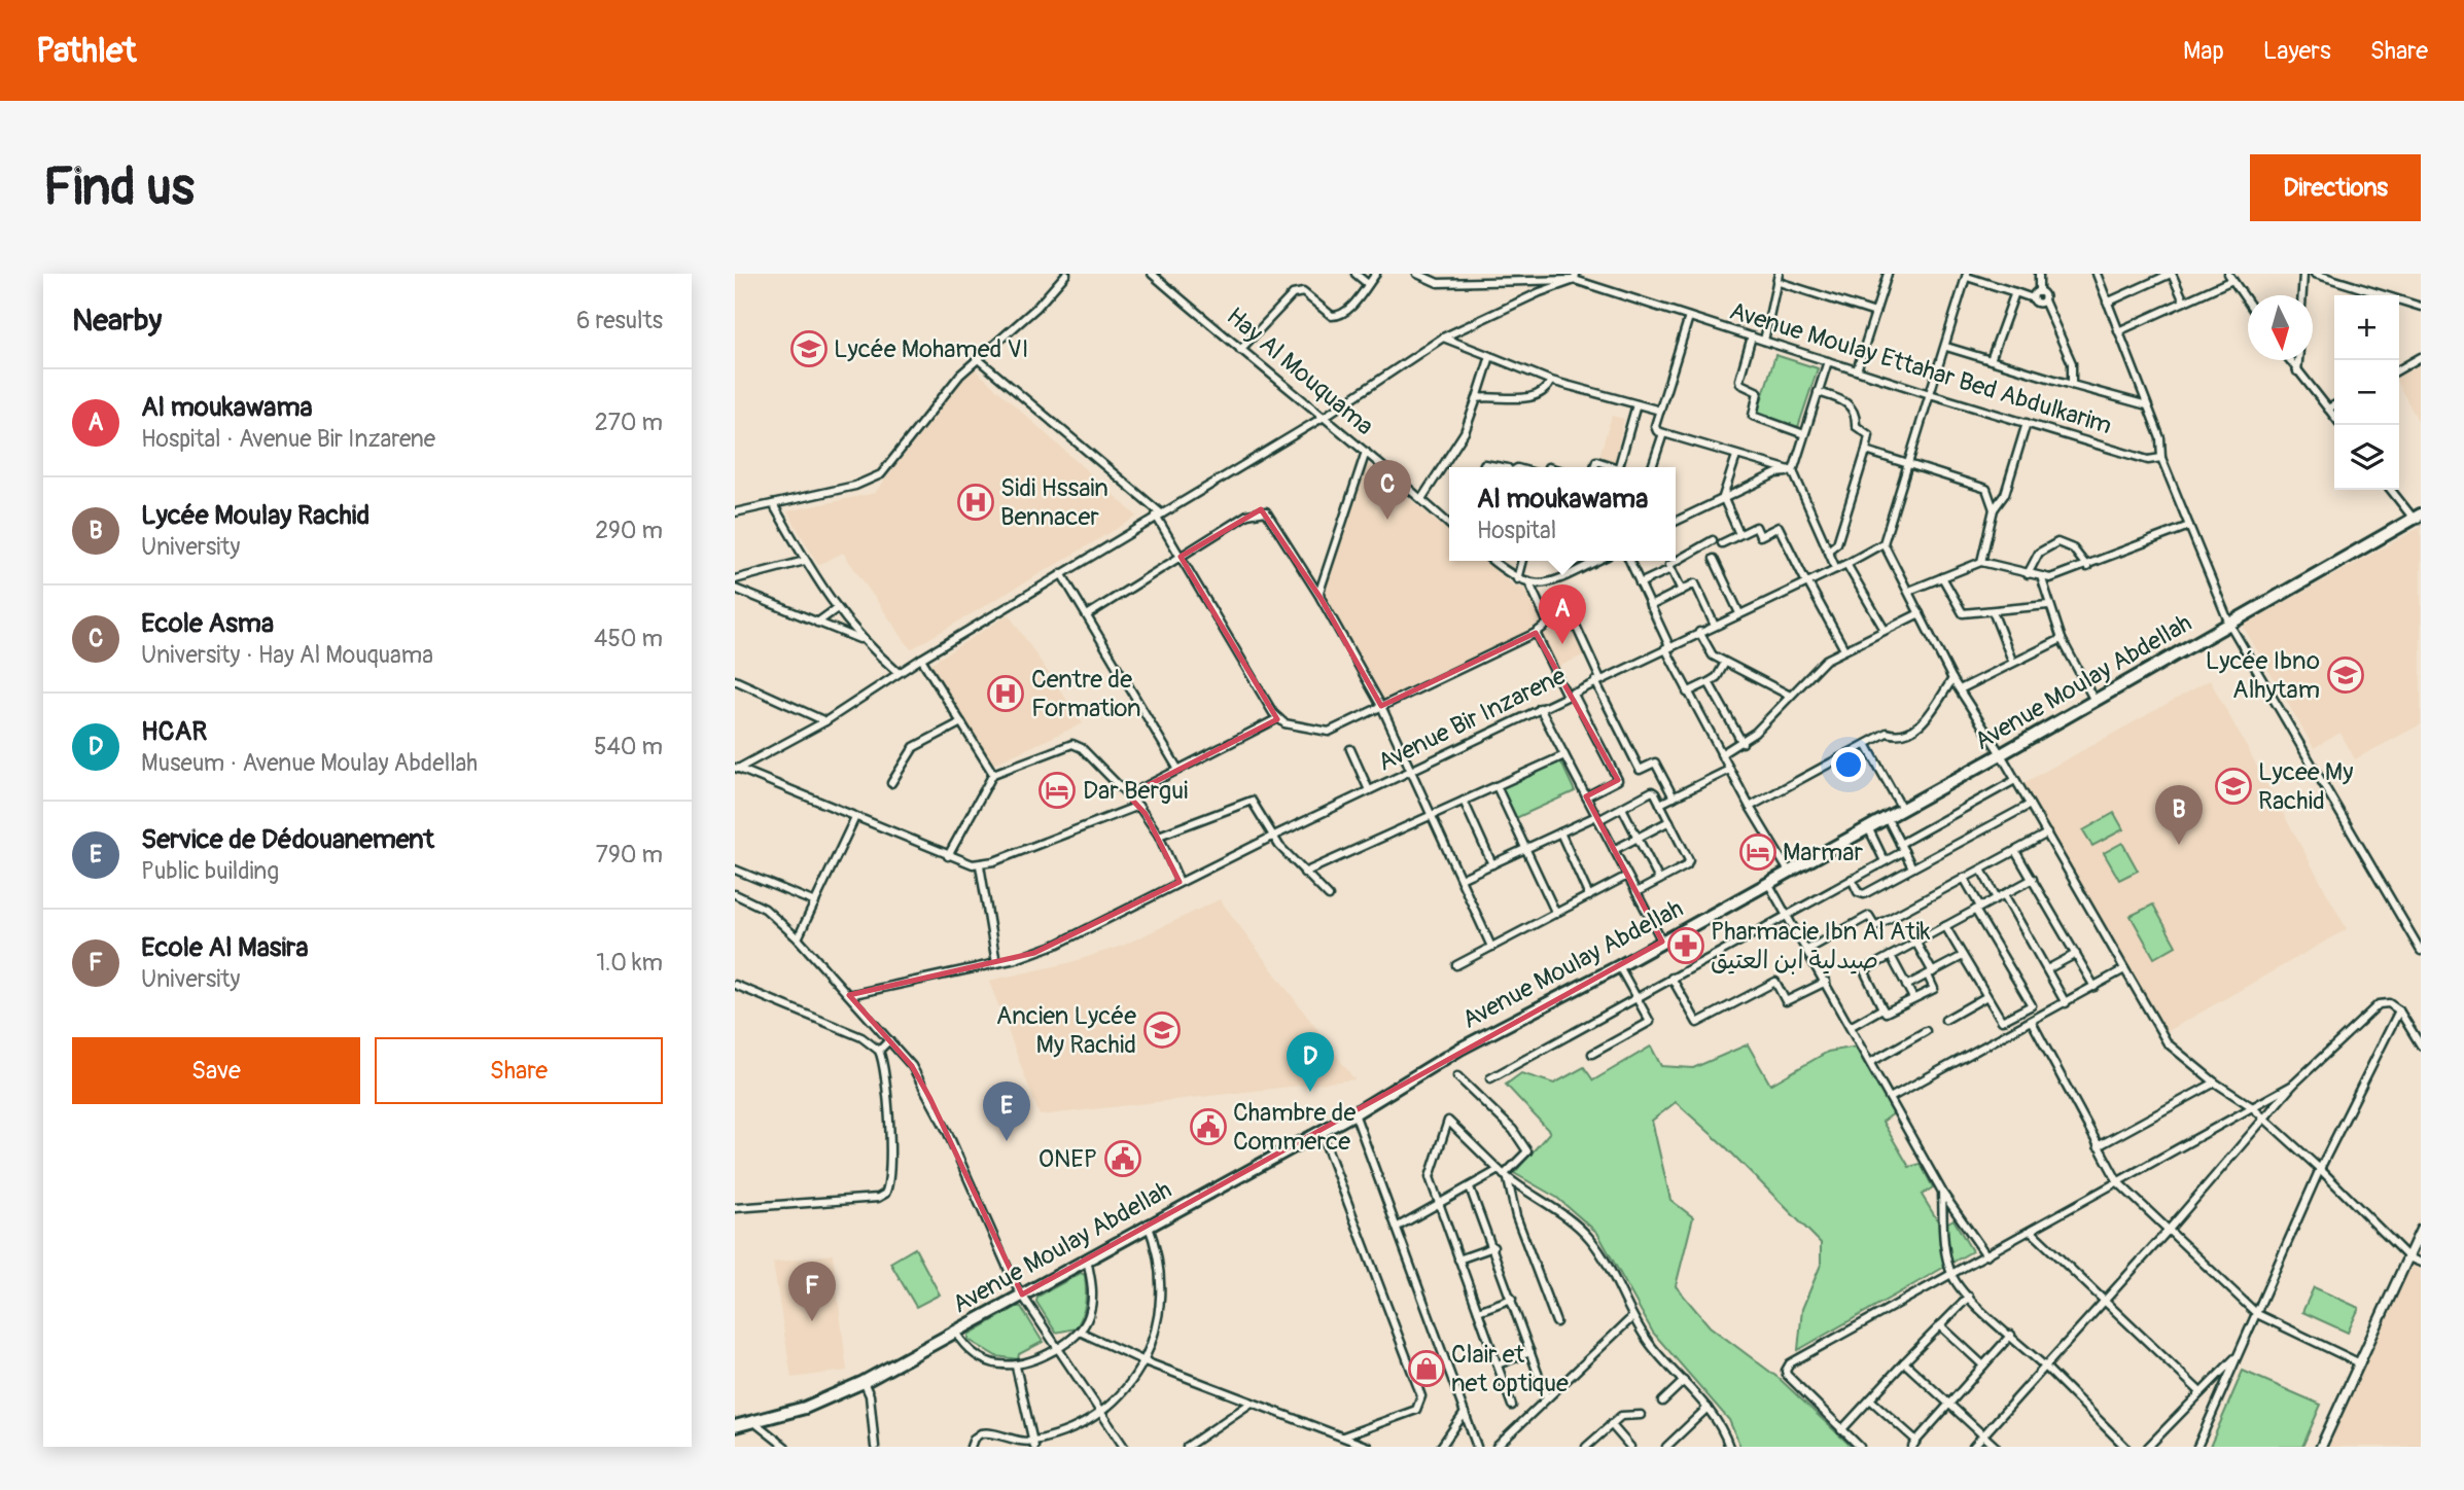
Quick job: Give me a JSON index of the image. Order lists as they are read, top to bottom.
{
  "streets": {
    "main road": ["Avenue Moulay Abdellah"],
    "street": ["Avenue Moulay Ettahar Bed Abdulkarim", "Hay Al Mouquama", "Avenue Bir Inzarene"]
  },
  "places": {
    "school or university": [
      "Lycée Mohamed VI",
      "Lycée Ibno Alhytam",
      "Lycee My Rachid",
      "Ancien Lycée My Rachid"
    ],
    "hospital": ["Sidi Hssain Bennacer", "Centre de Formation"],
    "hotel": ["Dar Bergui", "Marmar"],
    "pharmacy": ["Pharmacie Ibn Al Atik صيدلية ابن العتيق"],
    "public building": ["Chambre de Commerce", "ONEP"],
    "shop": ["Clair et net optique"]
  },
  "north": "bottom",
  "page": {
    "header": "Pathlet",
    "nav": ["Map", "Layers", "Share"],
    "buttons": [
      "Directions",
      ["Save", "Share"]
    ],
    "title": "Find us",
    "heading": ["Nearby", "6 results"],
    "map_buttons": ["+", "−"],
    "list": [
      {
        "mark": "A",
        "name": "Al moukawama",
        "note": "Hospital · Avenue Bir Inzarene",
        "value": "270 m"
      },
      {
        "mark": "B",
        "name": "Lycée Moulay Rachid",
        "note": "University",
        "value": "290 m"
      },
      {
        "mark": "C",
        "name": "Ecole Asma",
        "note": "University · Hay Al Mouquama",
        "value": "450 m"
      },
      {
        "mark": "D",
        "name": "HCAR",
        "note": "Museum · Avenue Moulay Abdellah",
        "value": "540 m"
      },
      {
        "mark": "E",
        "name": "Service de Dédouanement",
        "note": "Public building",
        "value": "790 m"
      },
      {
        "mark": "F",
        "name": "Ecole Al Masira",
        "note": "University",
        "value": "1.0 km"
      }
    ],
    "pins": [
      "C",
      "A",
      "B",
      "D",
      "E",
      "F"
    ],
    "popup": ["Al moukawama", "Hospital"]
  }
}
